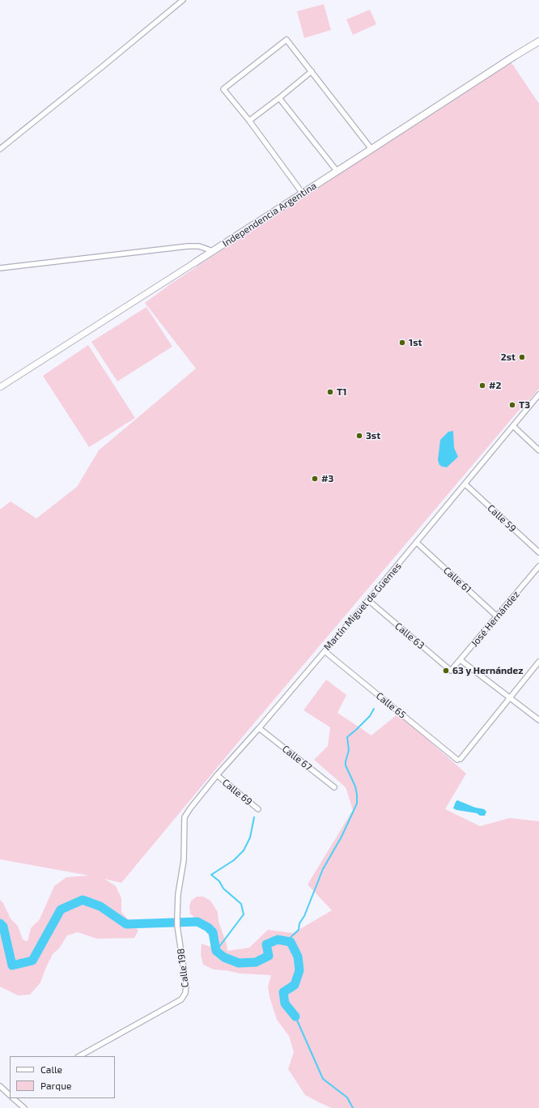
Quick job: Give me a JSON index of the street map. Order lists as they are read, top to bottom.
{
  "streets": {
    "main road": ["Independencia Argentina"],
    "street": [
      "Calle 59",
      "Calle 61",
      "Martín Miguel de Güemes",
      "José Hernández",
      "Calle 63",
      "Calle 65",
      "Calle 67",
      "Calle 69",
      "Calle 198"
    ]
  },
  "crossings": [
    ["Calle 59", "Martín Miguel de Güemes"],
    ["Calle 61", "Martín Miguel de Güemes"],
    ["Calle 61", "José Hernández"],
    ["Martín Miguel de Güemes", "Calle 63"],
    ["Martín Miguel de Güemes", "Calle 65"],
    ["Martín Miguel de Güemes", "Calle 67"],
    ["Martín Miguel de Güemes", "Calle 69"],
    ["Martín Miguel de Güemes", "Calle 198"],
    ["José Hernández", "Calle 63"]
  ],
  "places": [
    "1st",
    "2st",
    "#2",
    "T1",
    "T3",
    "3st",
    "#3",
    "63 y Hernández"
  ],
  "legend": ["Calle", "Parque"]
}
